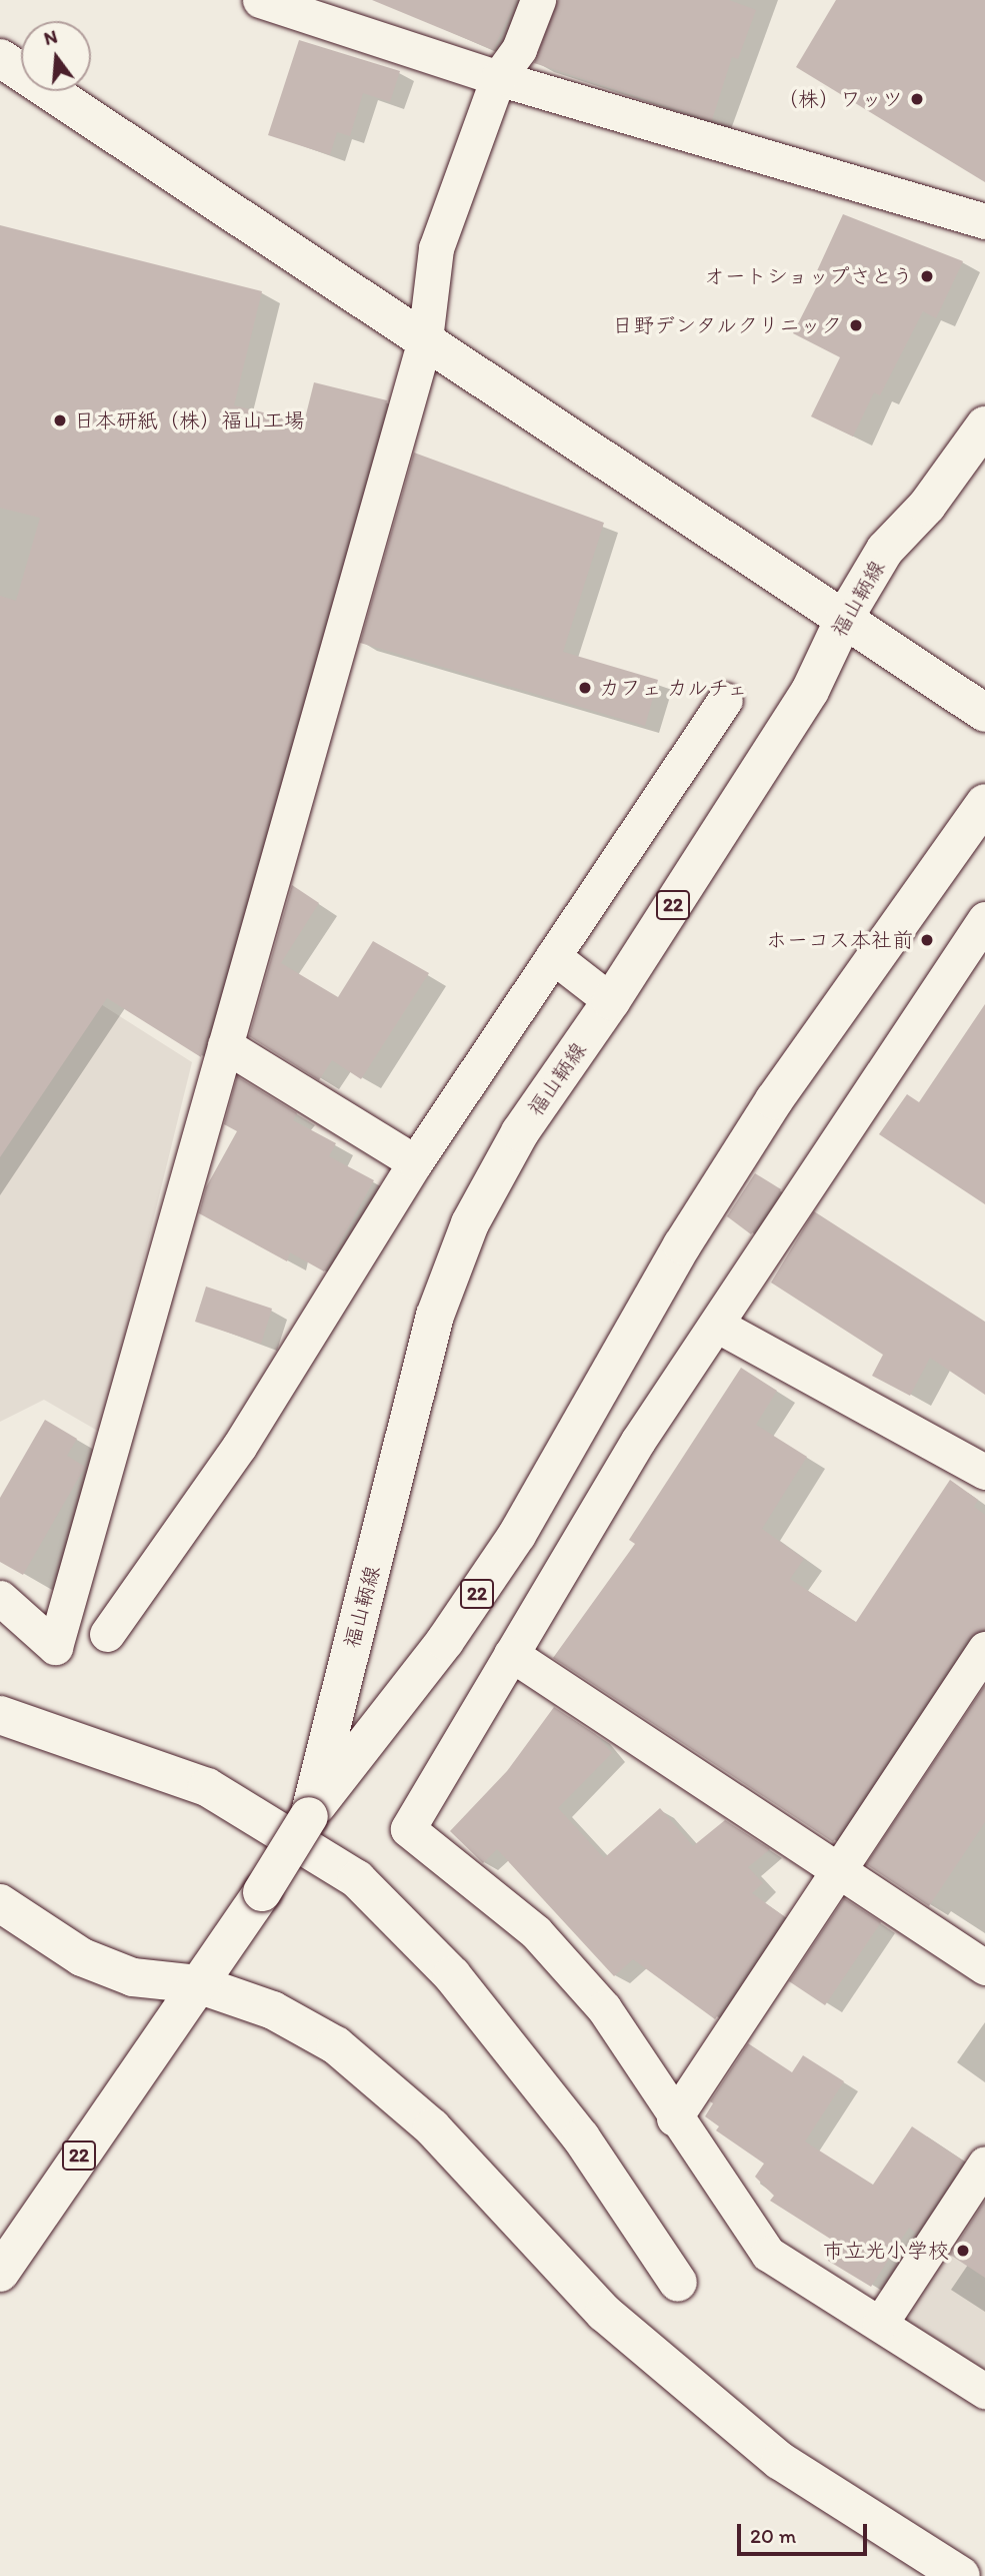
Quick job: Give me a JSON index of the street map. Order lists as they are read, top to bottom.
{
  "streets": {
    "main road": ["福山鞆線", "22"]
  },
  "places": [
    "（株）ワッツ",
    "オートショップさとう",
    "日野デンタルクリニック",
    "日本研紙（株）福山工場",
    "カフェ カルチェ",
    "ホーコス本社前",
    "市立光小学校"
  ],
  "scale_bar": "20 m",
  "north": "top"
}
